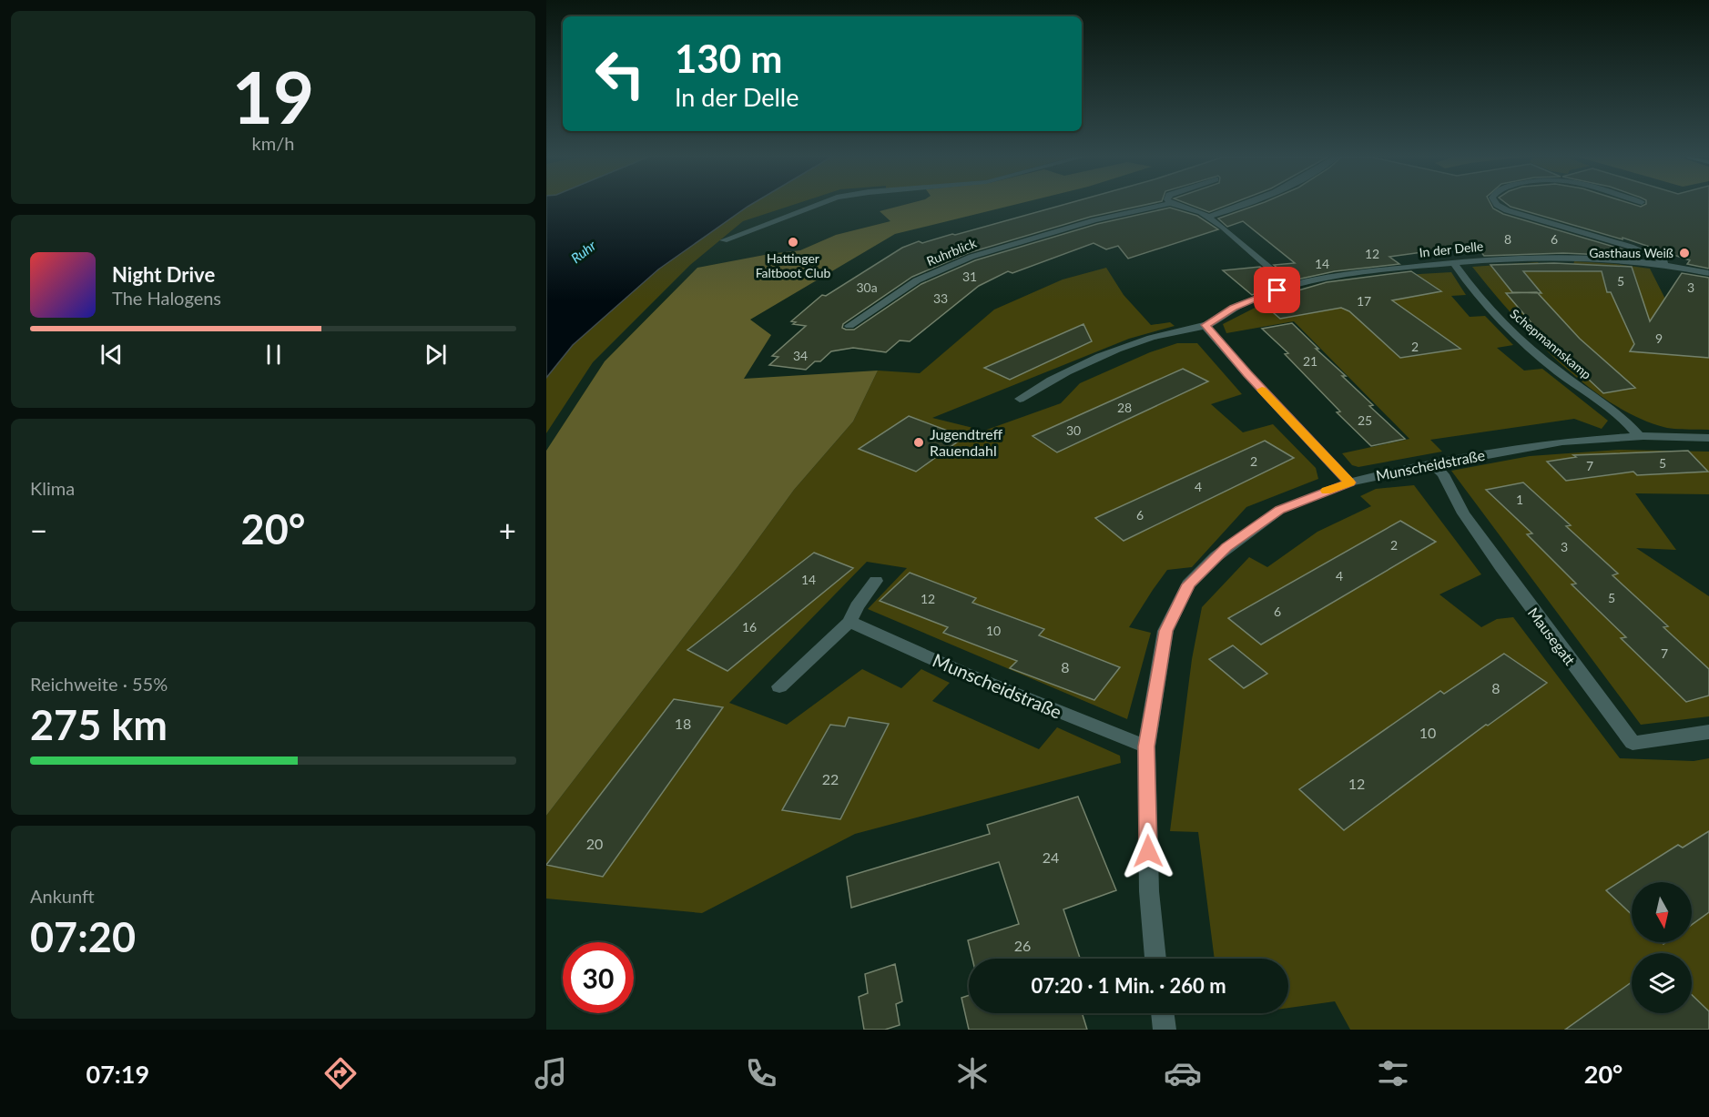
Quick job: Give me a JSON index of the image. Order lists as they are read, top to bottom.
{
  "streets": {
    "street": [
      "In der Delle",
      "Ruhrblick",
      "Schepmannskamp",
      "Munscheidstraße",
      "Mausegatt"
    ]
  },
  "crossings": [
    ["In der Delle", "Schepmannskamp"],
    ["Schepmannskamp", "Munscheidstraße"],
    ["Munscheidstraße", "Mausegatt"]
  ],
  "water": ["Ruhr"],
  "places": ["Hattinger Faltboot Club", "Gasthaus Weiß", "Jugendtreff Rauendahl"],
  "house_numbers": [
    "8",
    "6",
    "12",
    "14",
    "31",
    "5",
    "30a",
    "3",
    "33",
    "17",
    "9",
    "2",
    "34",
    "21",
    "28",
    "25",
    "30",
    "2",
    "5",
    "7",
    "4",
    "1",
    "6",
    "2",
    "3",
    "4",
    "14",
    "5",
    "12",
    "6",
    "16",
    "10",
    "7",
    "8",
    "8",
    "18",
    "10",
    "22",
    "12",
    "20",
    "24",
    "26"
  ],
  "north": "bottom",
  "page": {
    "tile": [
      ["19", "km/h"],
      "Klima",
      ["Reichweite · 55%", "275 km"],
      ["Ankunft", "07:20"]
    ],
    "turn": ["130 m", "In der Delle"],
    "song": ["Night Drive", "The Halogens"],
    "heat": ["−", "20°", "+"],
    "limit": "30",
    "trip": "07:20 · 1 Min. · 260 m",
    "tabs": ["07:19", "20°"]
  }
}
